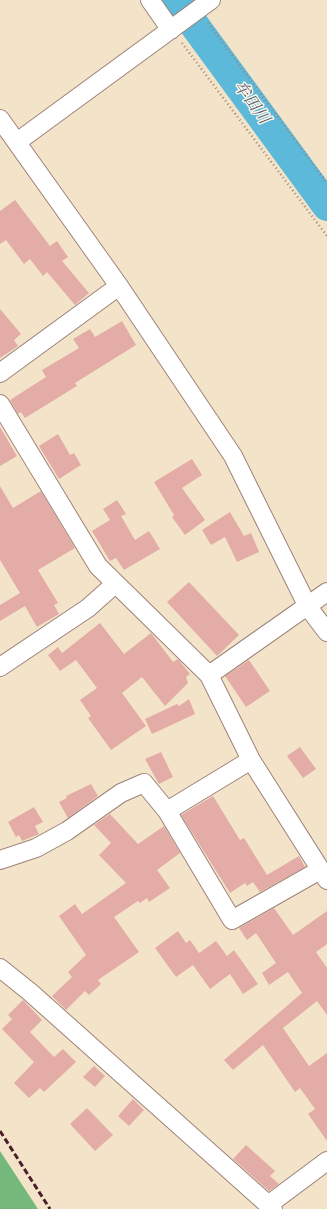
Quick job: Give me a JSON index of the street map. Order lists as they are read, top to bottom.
{
  "water": ["牟田川"]
}
